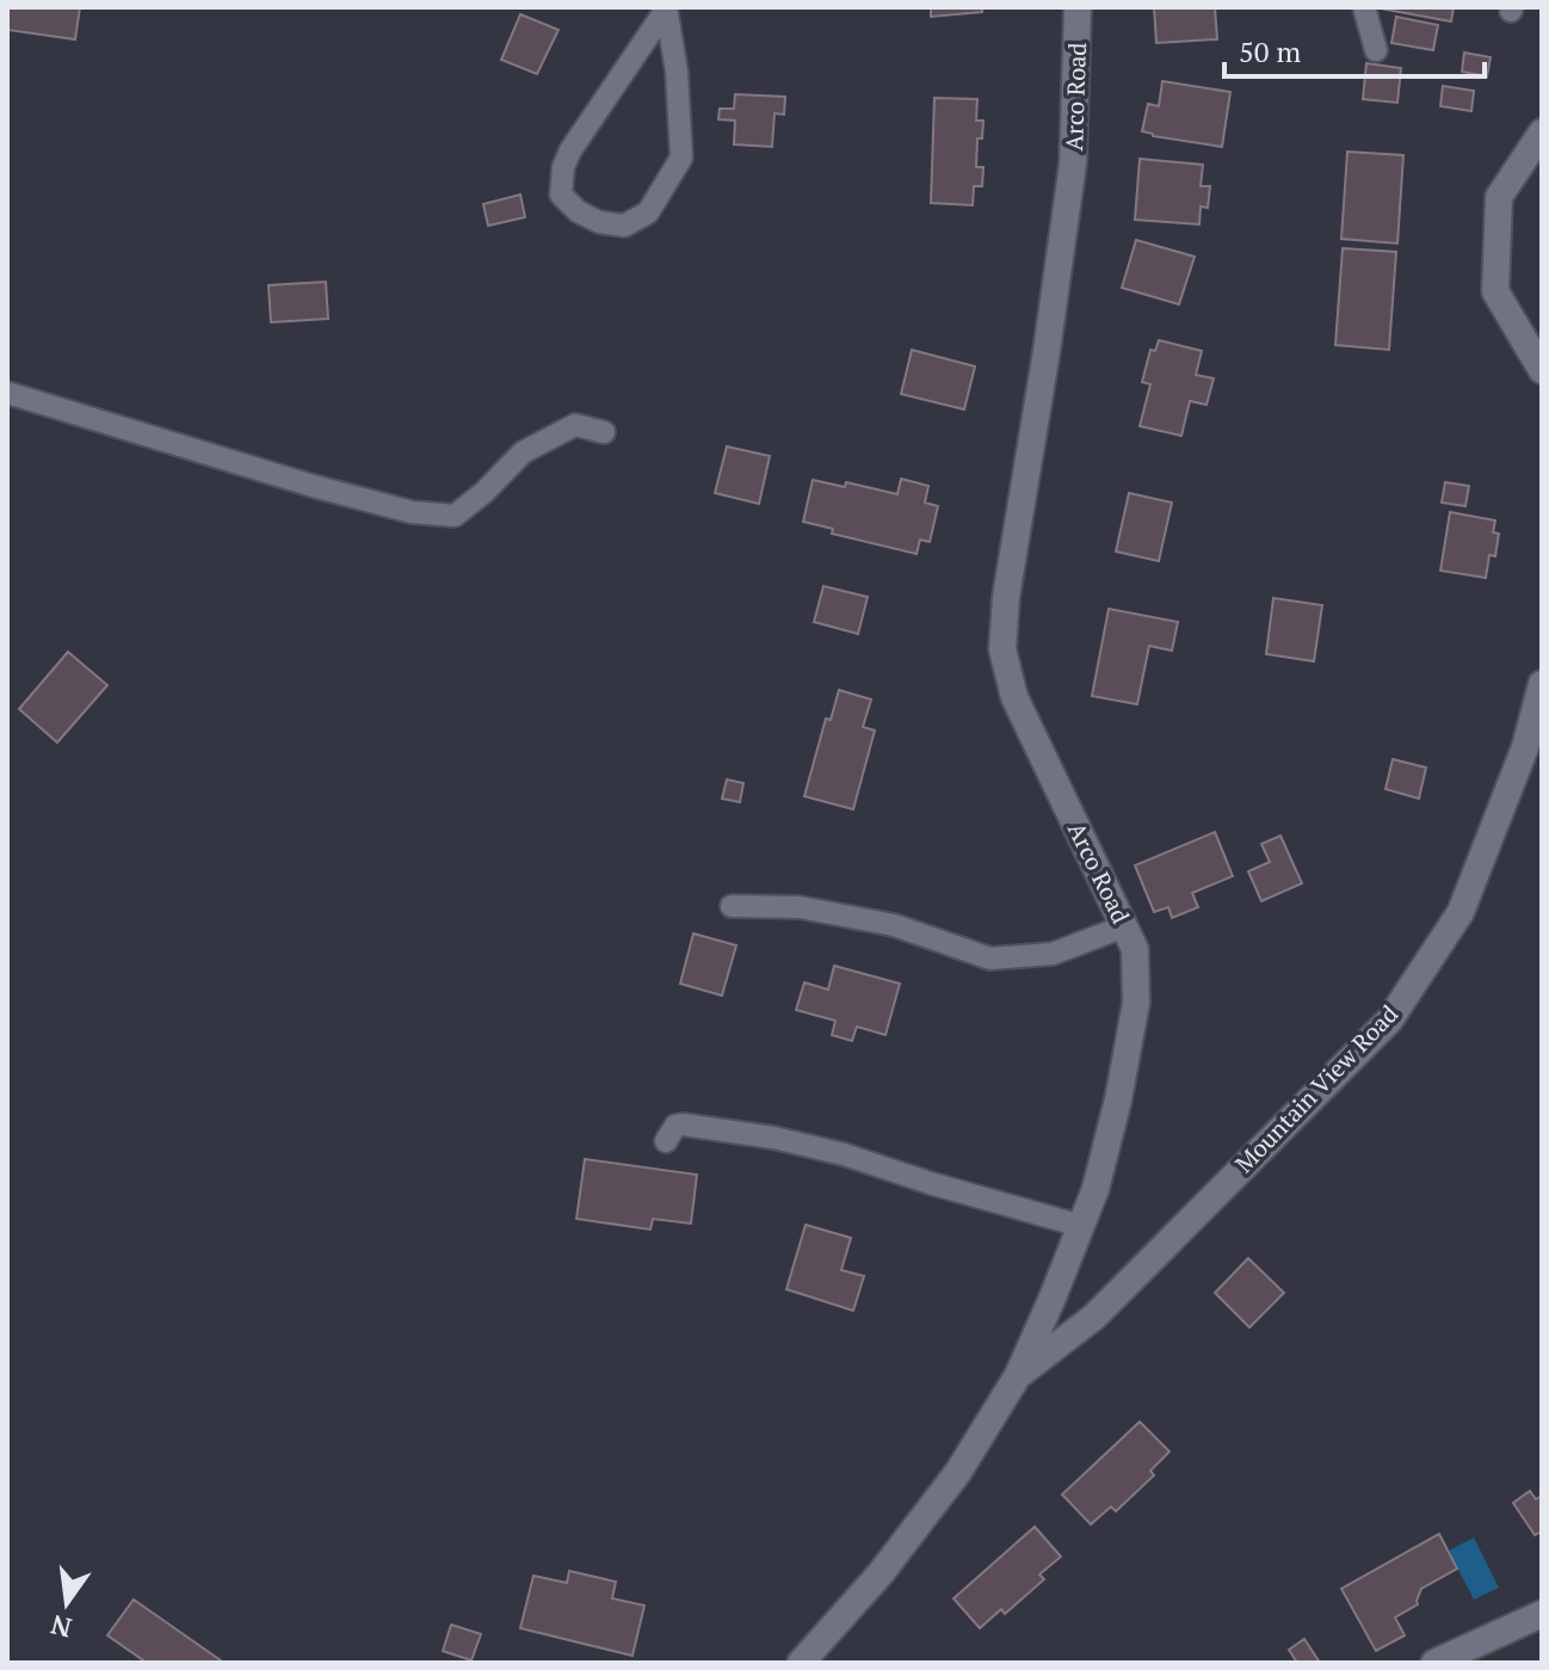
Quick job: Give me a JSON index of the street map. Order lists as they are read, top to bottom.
{
  "streets": {
    "street": ["Arco Road", "Mountain View Road"]
  },
  "crossings": [
    ["Arco Road", "Mountain View Road"]
  ],
  "scale_bar": "50 m",
  "north": "bottom"
}
